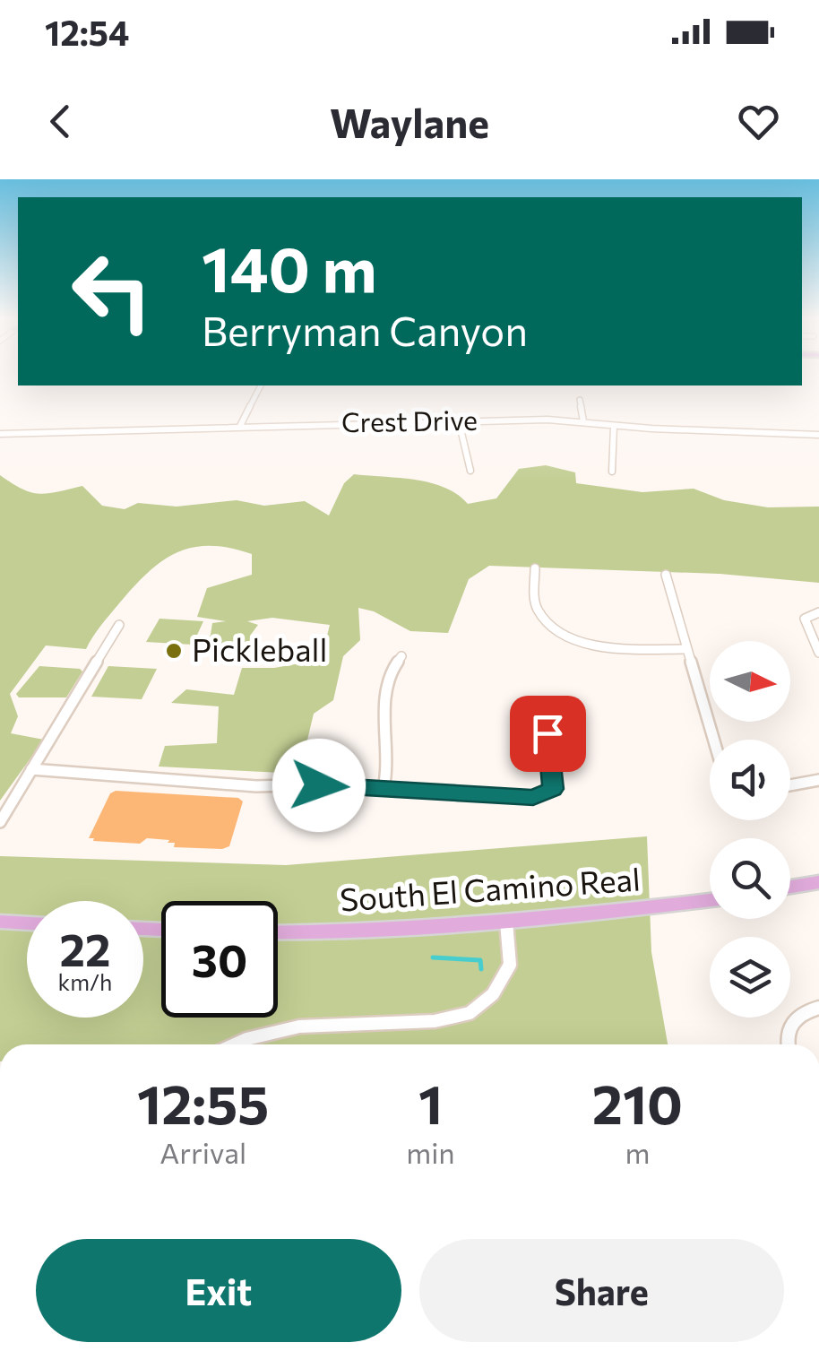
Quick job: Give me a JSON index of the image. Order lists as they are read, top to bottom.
{
  "streets": {
    "main road": ["South El Camino Real"],
    "street": ["Crest Drive"]
  },
  "places": ["Pickleball"],
  "north": "right",
  "page": {
    "status": "12:54",
    "header": "Waylane",
    "turn": ["140 m", "Berryman Canyon"],
    "speed": "22 km/h",
    "limit": "30",
    "eta": [
      "12:55",
      "Arrival",
      "1",
      "min",
      "210",
      "m"
    ],
    "buttons": ["Exit", "Share"]
  }
}
